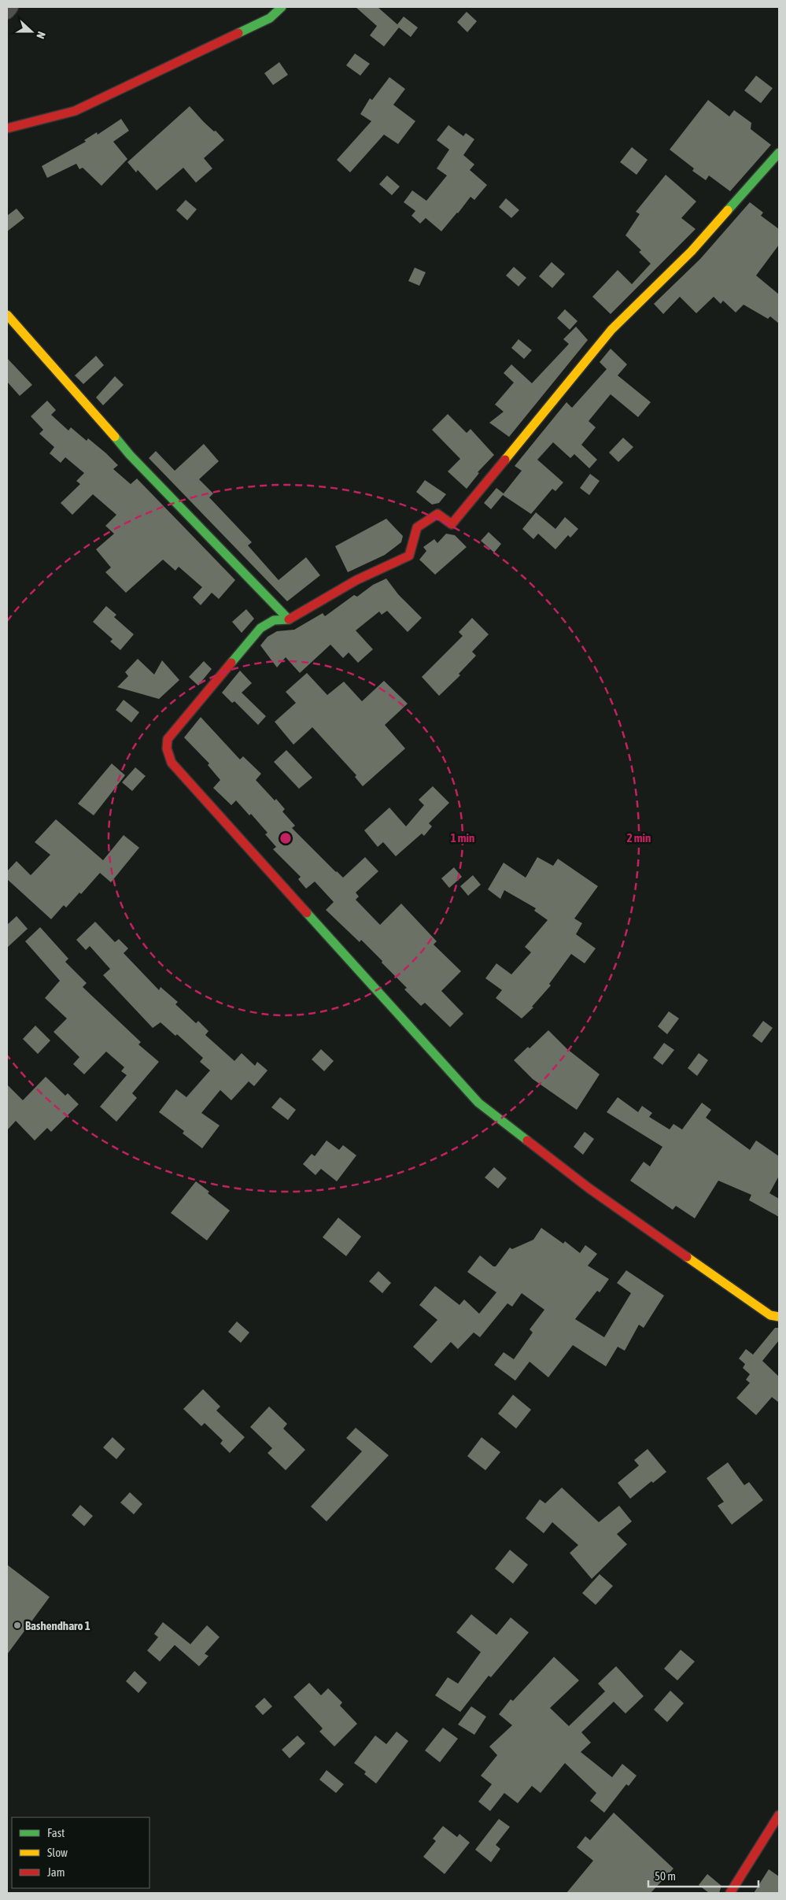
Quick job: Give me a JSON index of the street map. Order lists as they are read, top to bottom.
{
  "places": ["Bashendharo 1"],
  "legend": ["Fast", "Slow", "Jam"],
  "scale_bar": "50 m",
  "north": "right",
  "rings": ["1 min", "2 min"]
}
